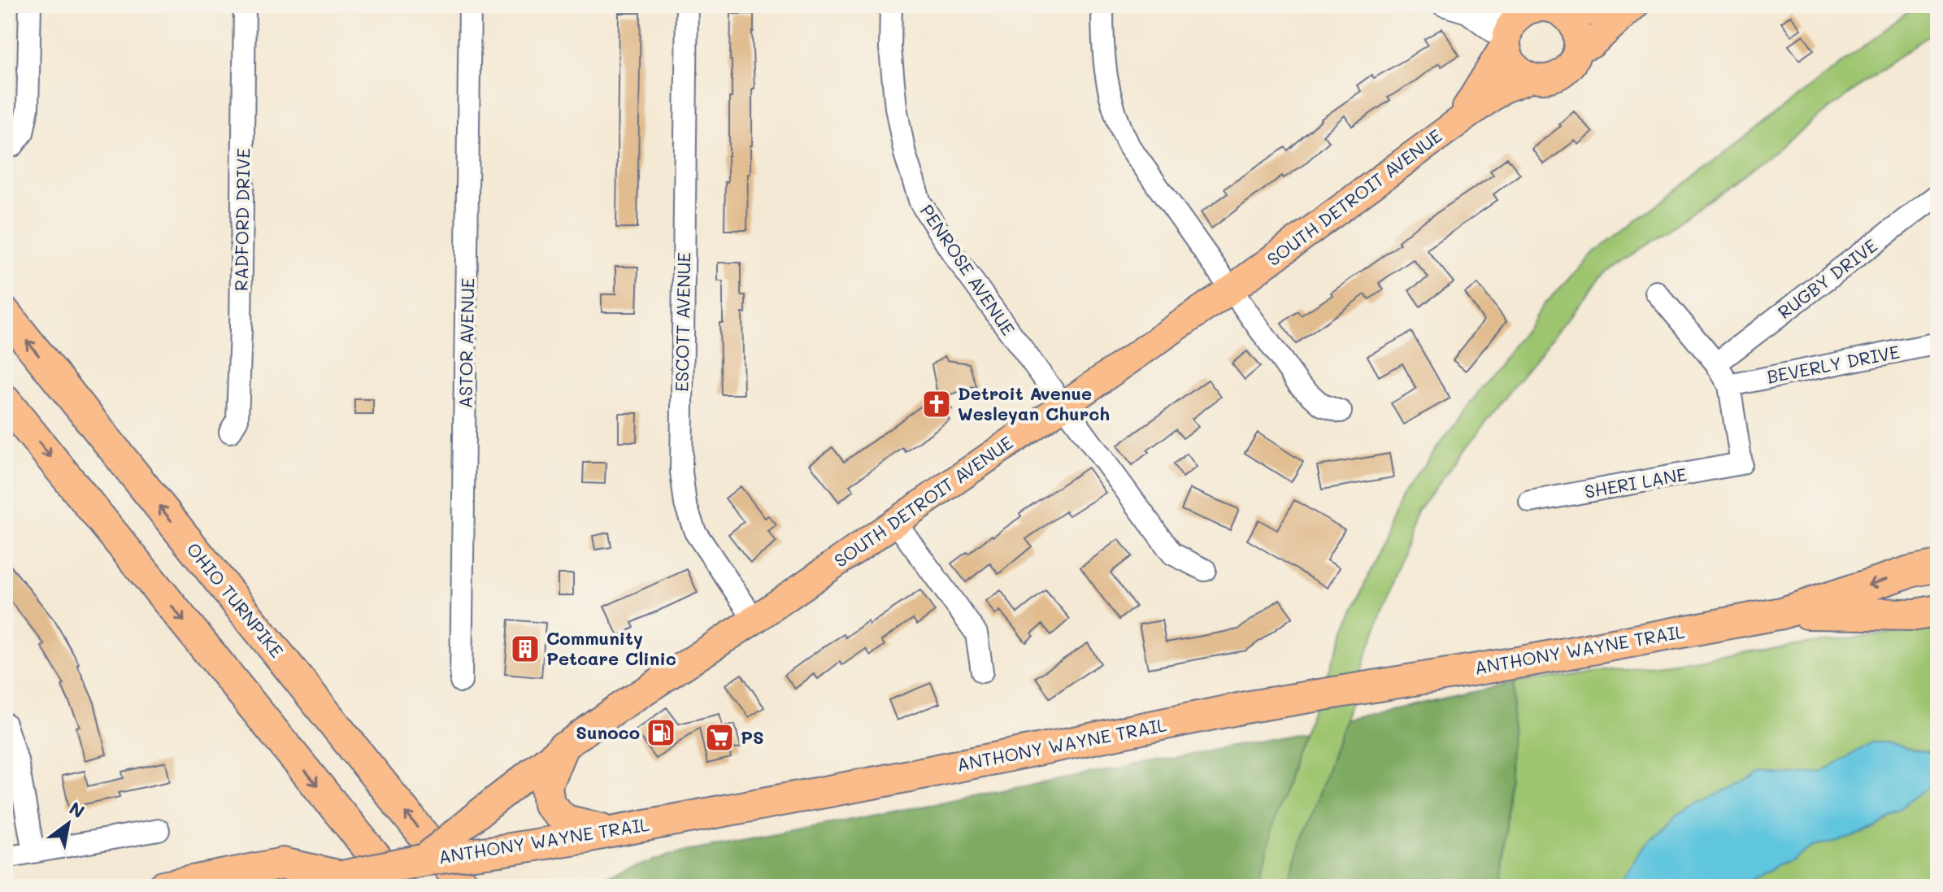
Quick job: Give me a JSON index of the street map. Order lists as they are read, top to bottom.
{
  "streets": {
    "highway": ["OHIO TURNPIKE", "ANTHONY WAYNE TRAIL"],
    "main road": ["SOUTH DETROIT AVENUE"],
    "street": [
      "RADFORD DRIVE",
      "PENROSE AVENUE",
      "RUGBY DRIVE",
      "ESCOTT AVENUE",
      "ASTOR AVENUE",
      "BEVERLY DRIVE",
      "SHERI LANE"
    ]
  },
  "crossings": [
    ["SOUTH DETROIT AVENUE", "PENROSE AVENUE"],
    ["SOUTH DETROIT AVENUE", "ESCOTT AVENUE"],
    ["SOUTH DETROIT AVENUE", "ANTHONY WAYNE TRAIL"],
    ["BEVERLY DRIVE", "SHERI LANE"]
  ],
  "places": {
    "church": ["Detroit Avenue Wesleyan Church"],
    "building": ["Community Petcare Clinic"],
    "fuel station": ["Sunoco"],
    "supermarket": ["PS"]
  },
  "north": "top right"
}
